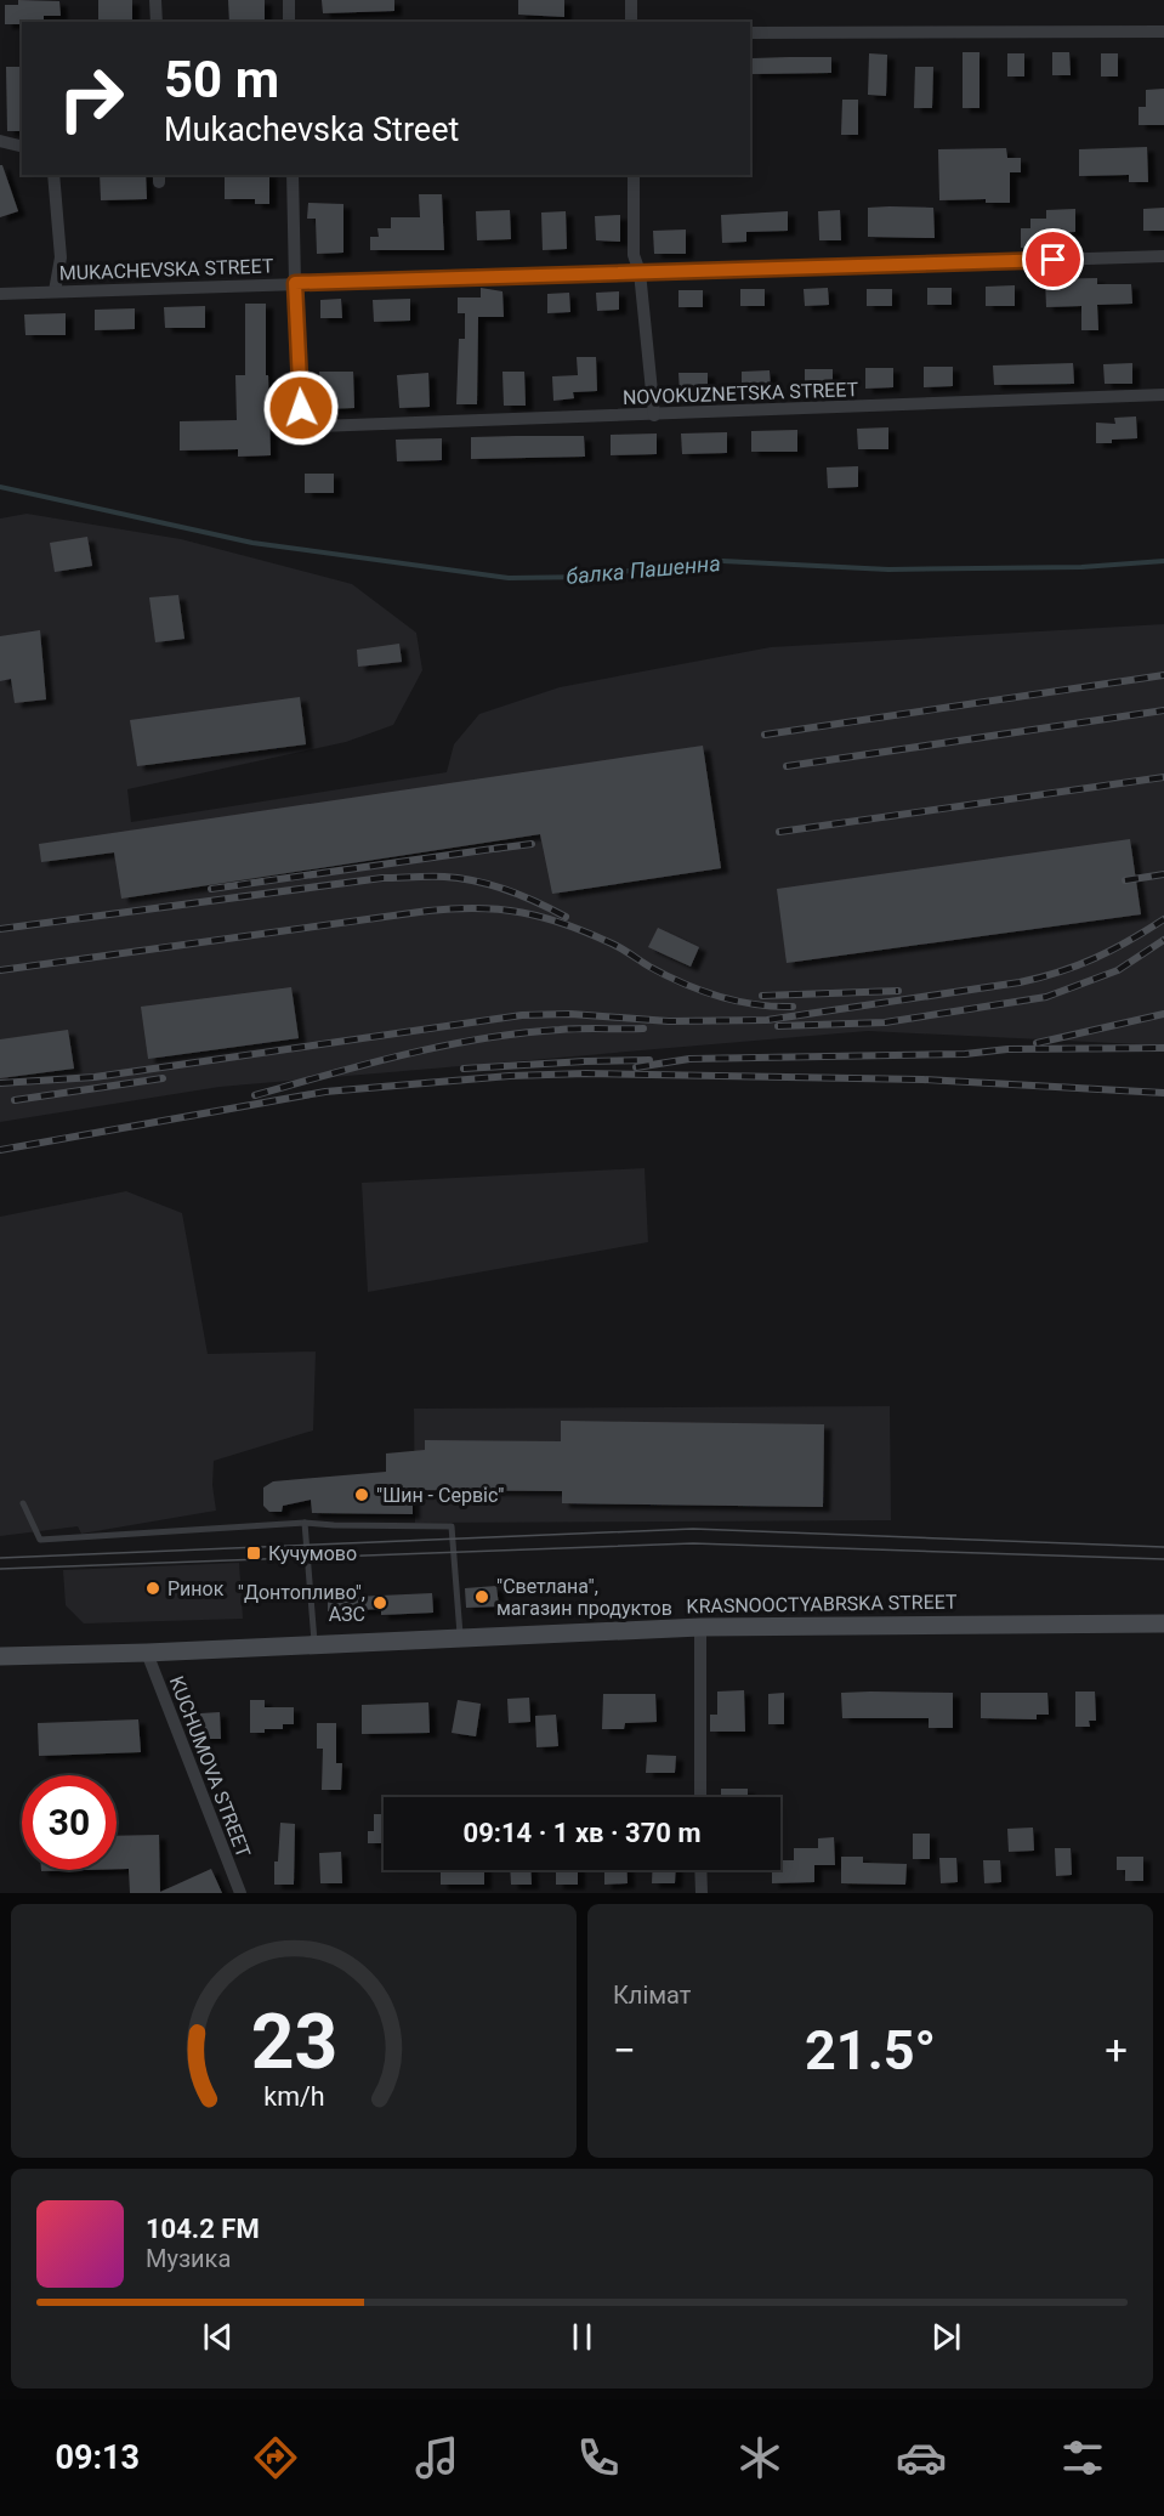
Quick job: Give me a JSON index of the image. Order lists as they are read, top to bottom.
{
  "streets": {
    "main road": ["KRASNOOCTYABRSKA STREET"],
    "street": ["MUKACHEVSKA STREET", "NOVOKUZNETSKA STREET", "KUCHUMOVA STREET"]
  },
  "crossings": [
    ["MUKACHEVSKA STREET", "NOVOKUZNETSKA STREET"],
    ["KRASNOOCTYABRSKA STREET", "KUCHUMOVA STREET"]
  ],
  "water": ["балка Пашенна"],
  "places": {
    "other": [
      "\"Шин - Сервіс\"",
      "Ринок",
      "\"Светлана\", магазин продуктов",
      "\"Донтопливо\", АЗС"
    ],
    "transit": ["Кучумово"]
  },
  "page": {
    "turn": ["50 m", "Mukachevska Street"],
    "limit": "30",
    "trip": "09:14 · 1 хв · 370 m",
    "tile": "Клімат",
    "heat": ["−", "21.5°", "+"],
    "song": ["104.2 FM", "Музика"],
    "tabs": "09:13",
    "gauge": ["23", "km/h"]
  }
}
